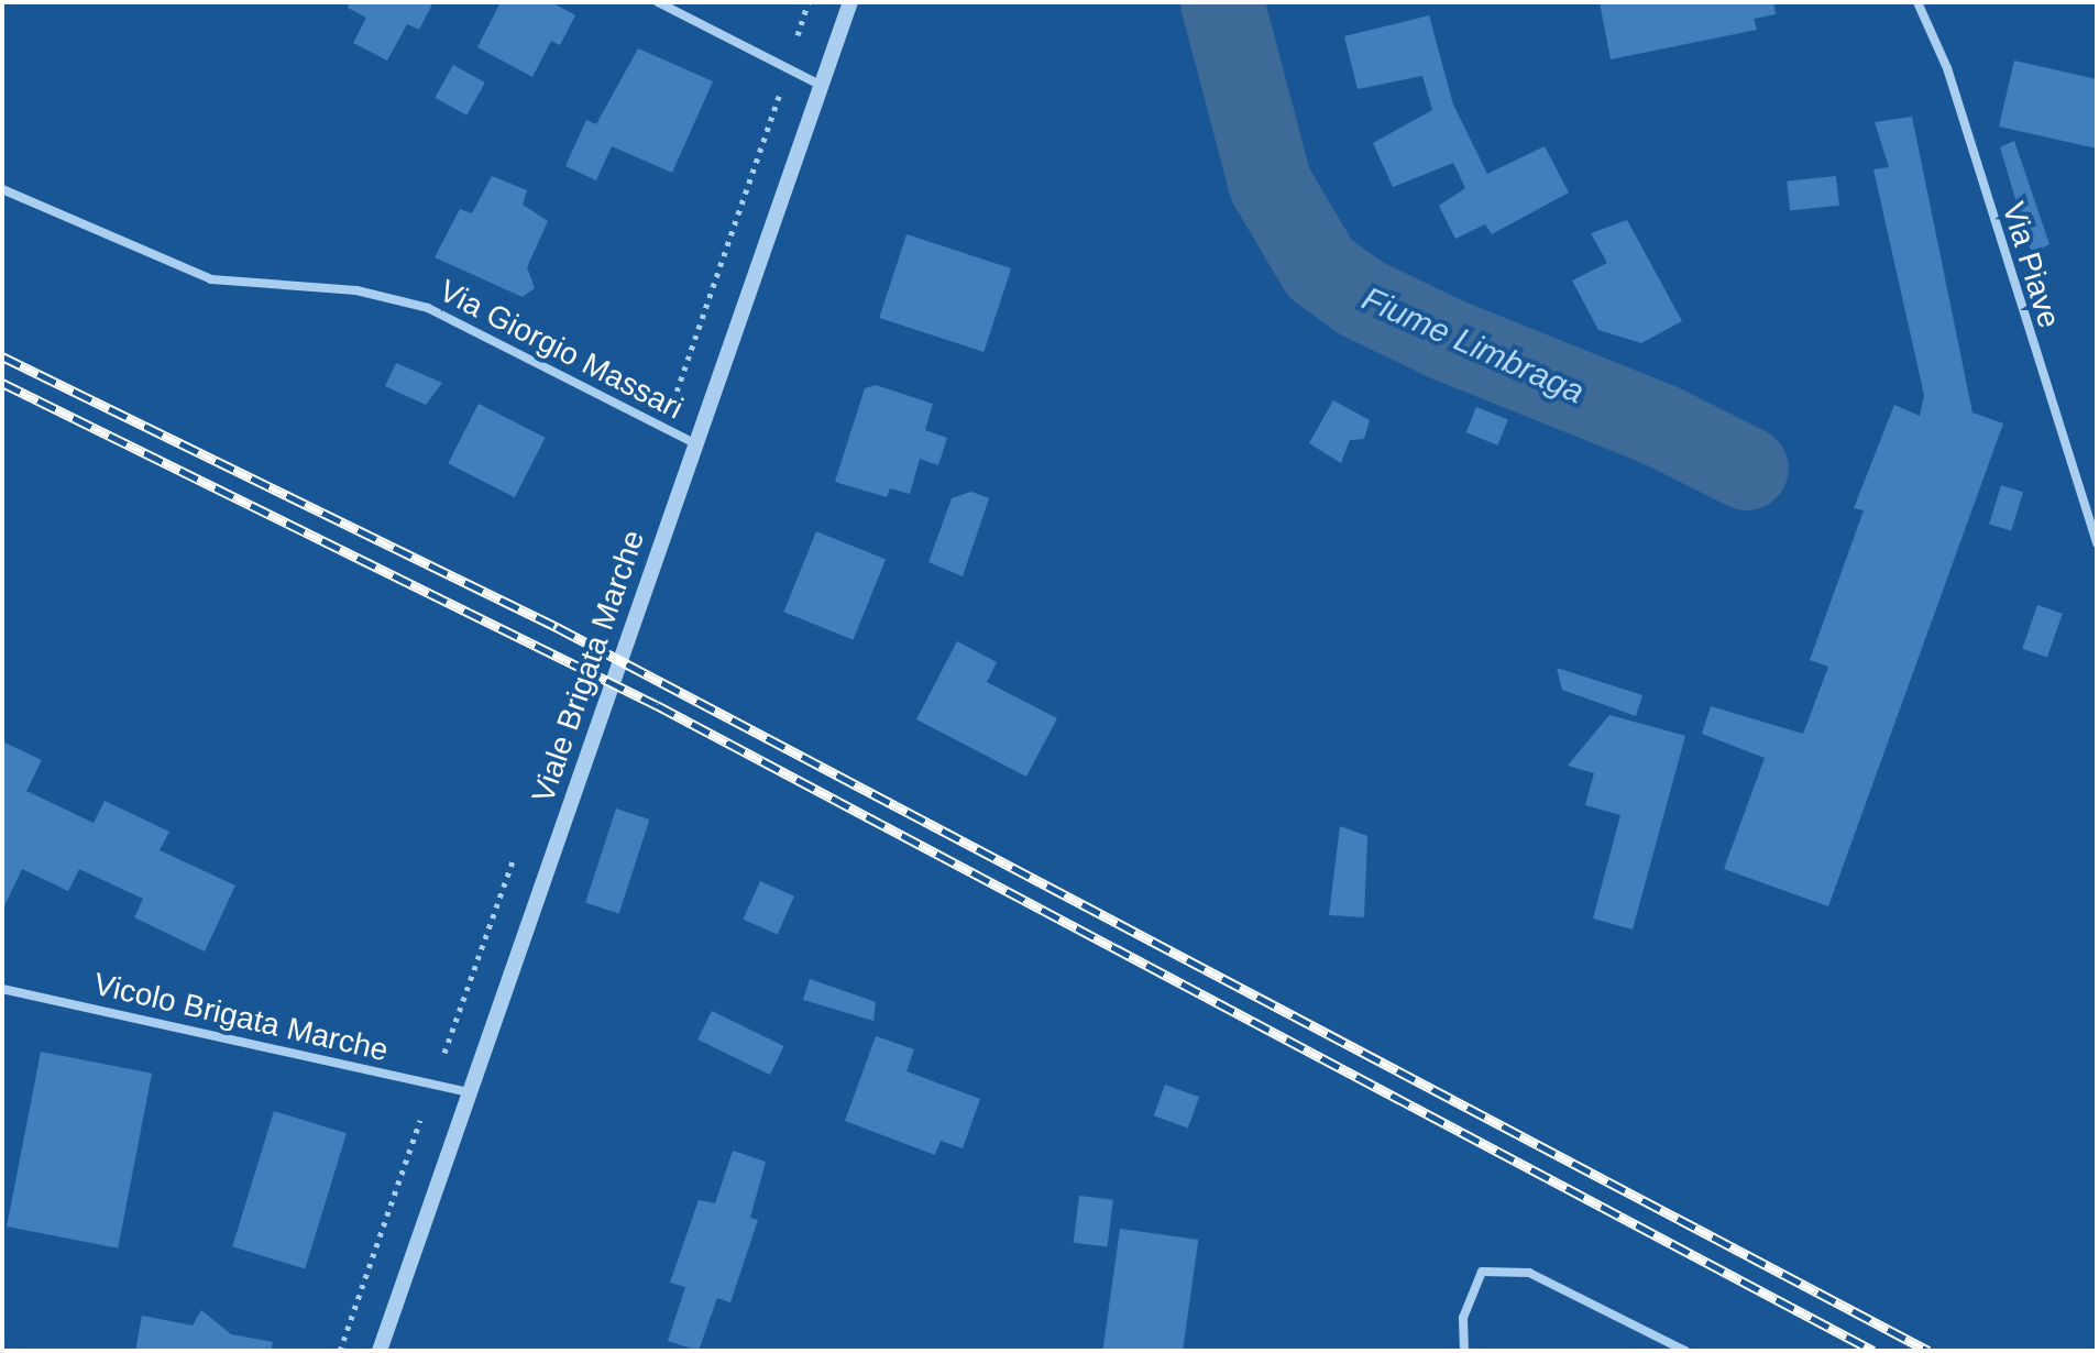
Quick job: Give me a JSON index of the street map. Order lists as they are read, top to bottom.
{
  "streets": {
    "street": [
      "Via Piave",
      "Via Giorgio Massari",
      "Viale Brigata Marche",
      "Vicolo Brigata Marche"
    ]
  },
  "crossings": [
    ["Via Giorgio Massari", "Viale Brigata Marche"],
    ["Viale Brigata Marche", "Vicolo Brigata Marche"]
  ],
  "water": ["Fiume Limbraga"]
}
